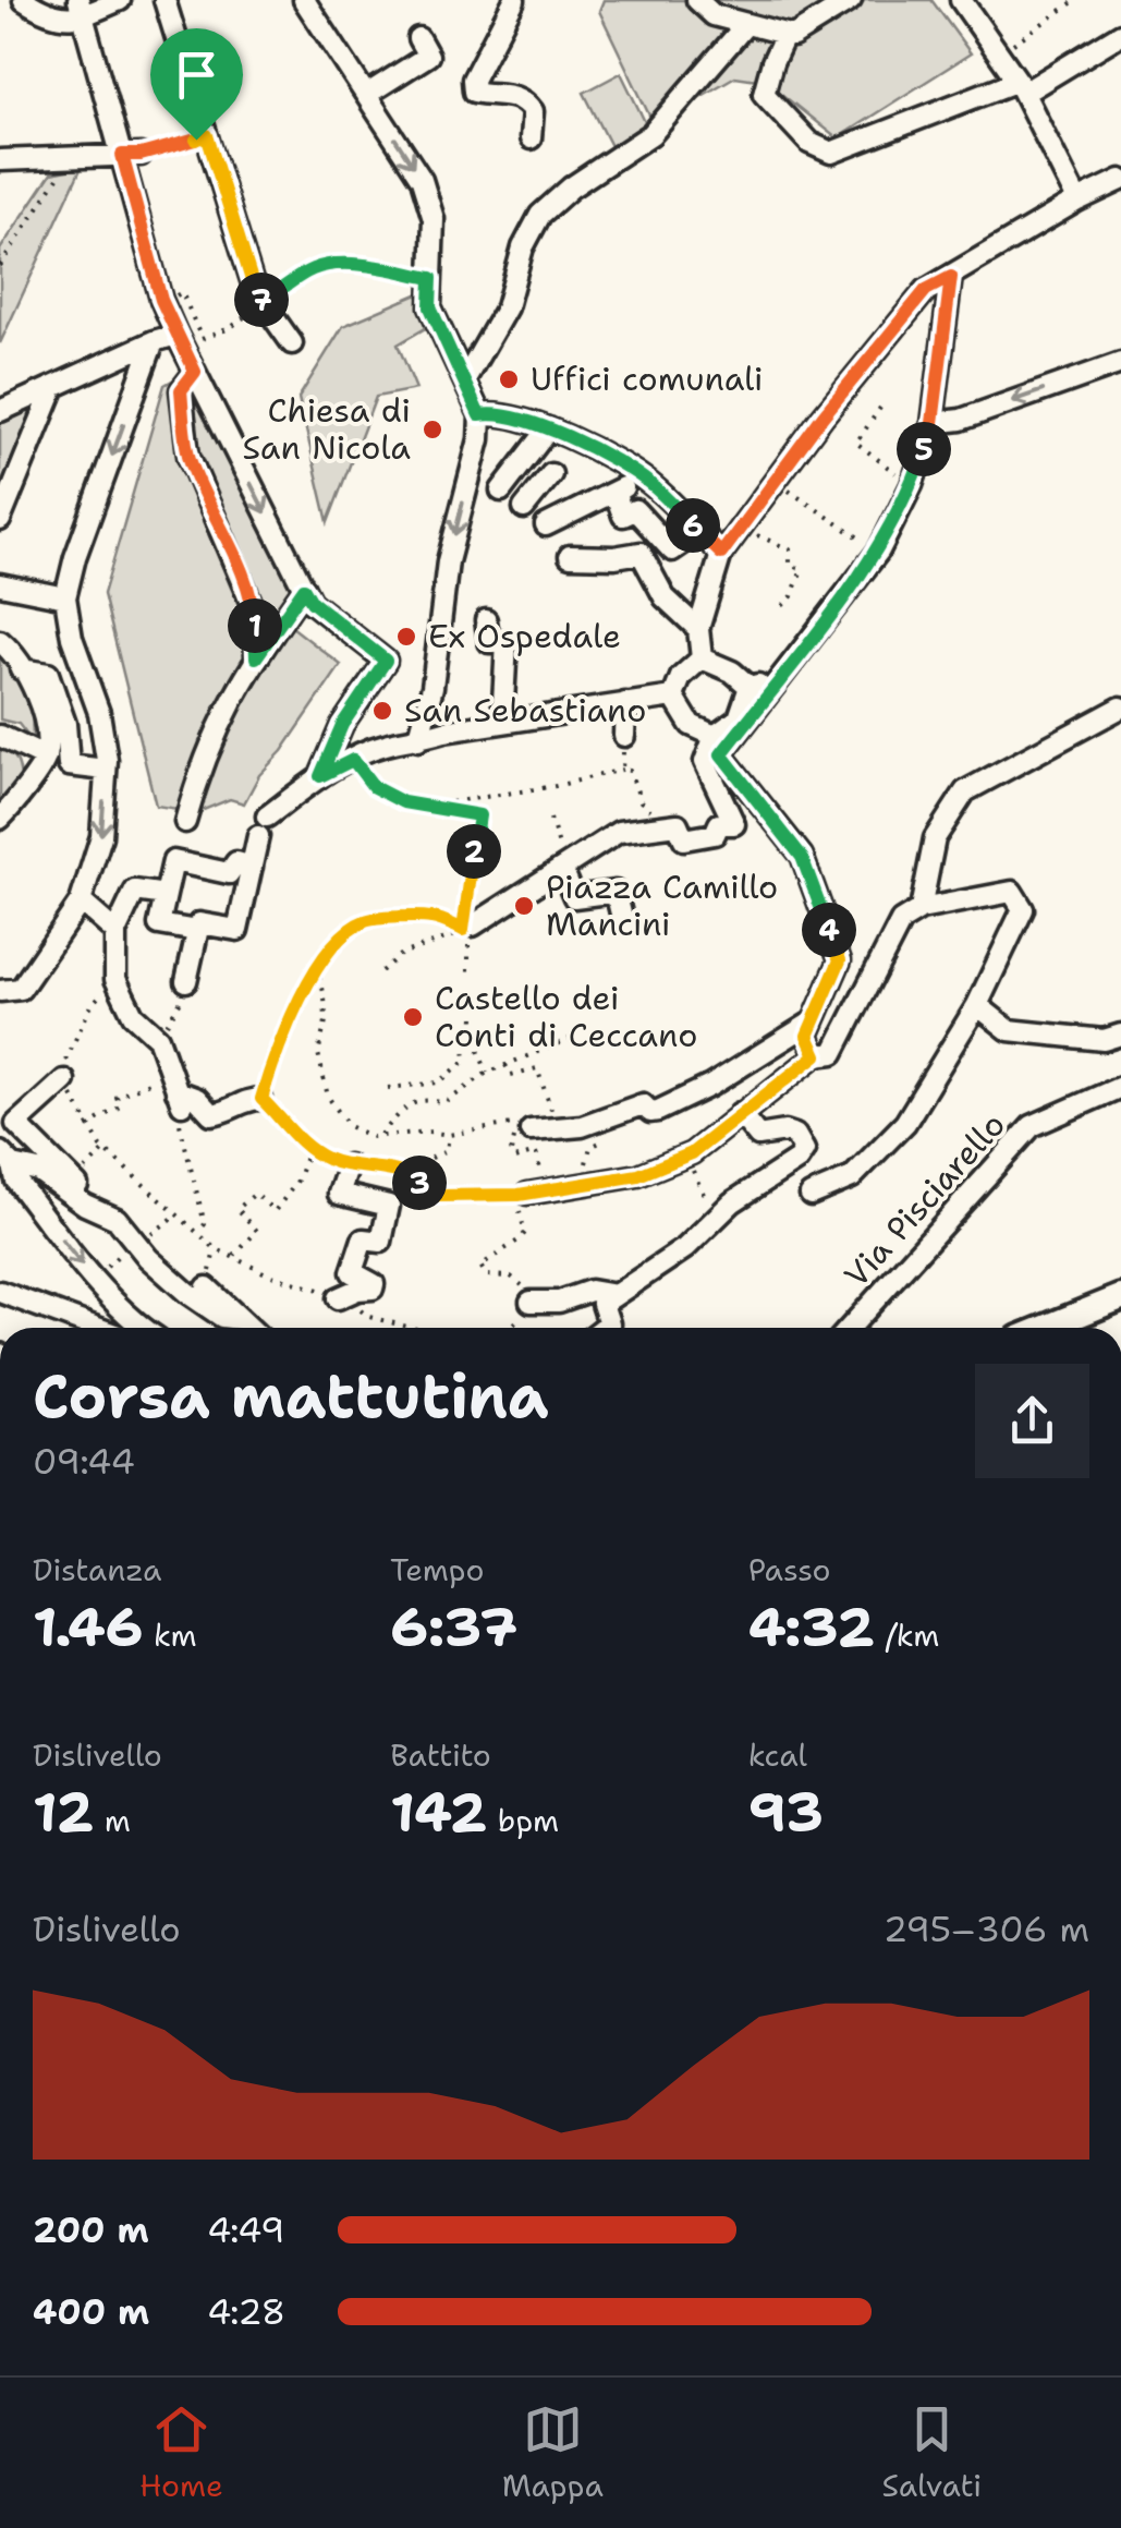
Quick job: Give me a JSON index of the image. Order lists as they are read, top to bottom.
{
  "streets": {
    "street": ["Via Pisciarello"]
  },
  "places": [
    "Uffici comunali",
    "Chiesa di San Nicola",
    "Ex Ospedale",
    "San Sebastiano",
    "Piazza Camillo Mancini",
    "Castello dei Conti di Ceccano"
  ],
  "page": {
    "pins": [
      "7",
      "5",
      "6",
      "1",
      "2",
      "4",
      "3"
    ],
    "heading": ["Corsa mattutina", "09:44"],
    "stats": [
      ["Distanza", "1.46 km"],
      ["Tempo", "6:37"],
      ["Passo", "4:32 /km"],
      ["Dislivello", "12 m"],
      ["Battito", "142 bpm"],
      ["kcal", "93"]
    ],
    "chart": ["Dislivello", "295–306 m"],
    "list": [
      {
        "name": "200 m",
        "note": "4:49"
      },
      {
        "name": "400 m",
        "note": "4:28"
      }
    ],
    "tabs": ["Home", "Mappa", "Salvati"]
  }
}
